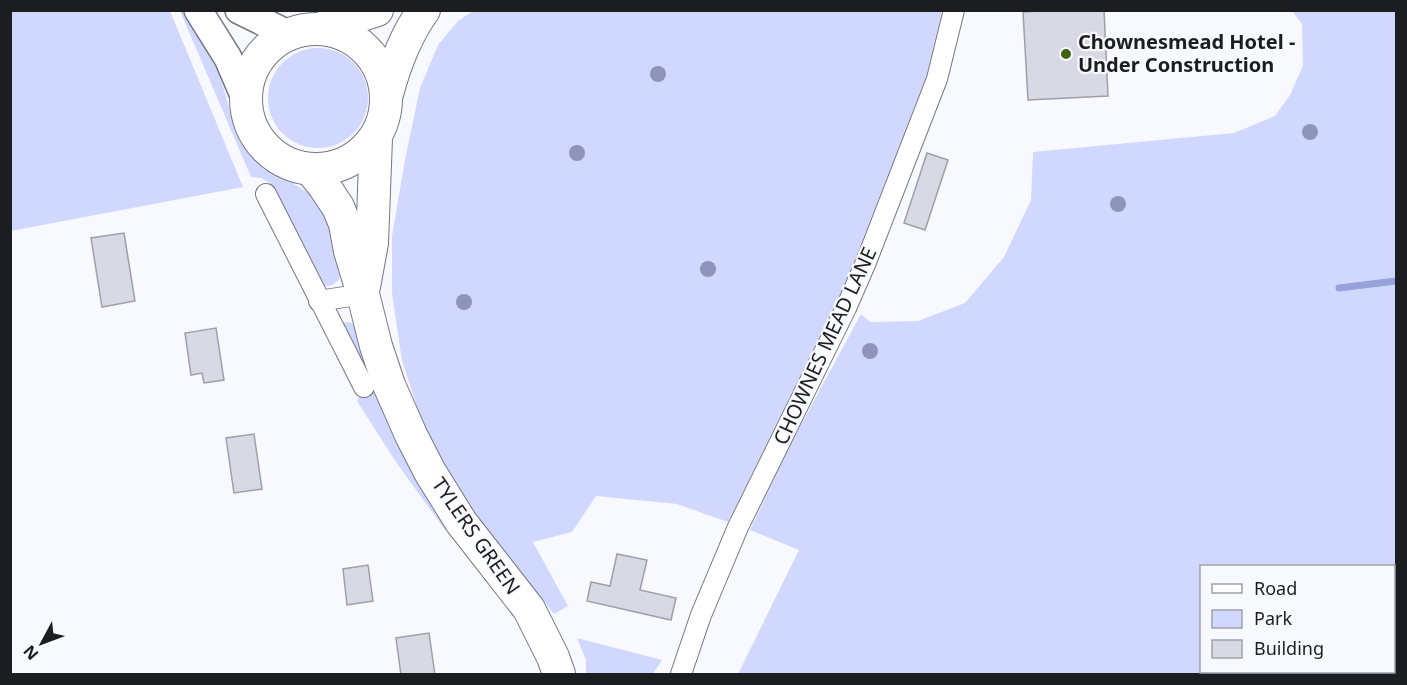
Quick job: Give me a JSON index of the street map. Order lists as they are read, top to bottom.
{
  "streets": {
    "highway": ["TYLERS GREEN"],
    "street": ["CHOWNES MEAD LANE"]
  },
  "places": ["Chownesmead Hotel - Under Construction"],
  "legend": ["Road", "Park", "Building"],
  "north": "bottom left"
}
